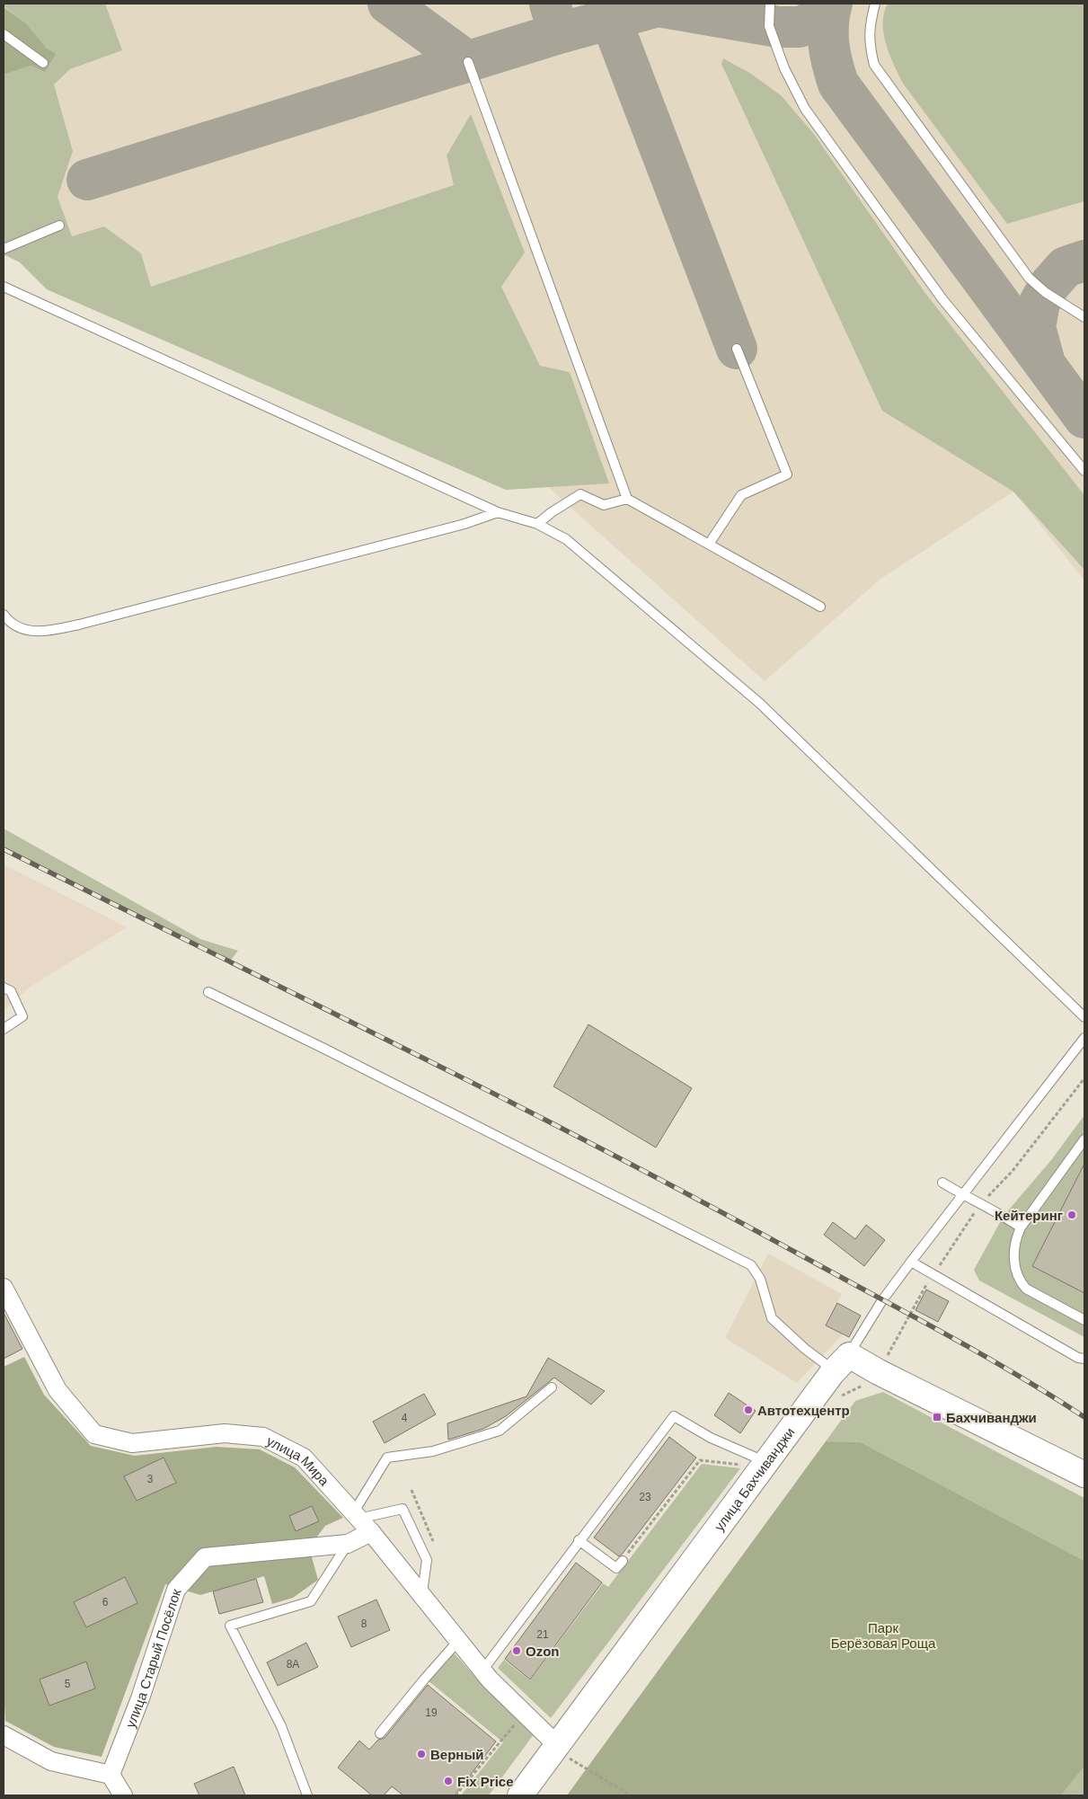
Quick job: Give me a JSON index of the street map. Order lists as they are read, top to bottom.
{
  "streets": {
    "main road": ["улица Бахчиванджи"],
    "street": ["улица Мира", "улица Старый Посёлок"]
  },
  "crossings": [
    ["улица Мира", "улица Бахчиванджи"],
    ["улица Мира", "улица Старый Посёлок"]
  ],
  "parks": ["Парк Берёзовая Роща"],
  "places": {
    "other": [
      "Кейтеринг",
      "Автотехцентр",
      "Ozon",
      "Верный",
      "Fix Price"
    ],
    "transit": ["Бахчиванджи"]
  },
  "house_numbers": [
    "4",
    "3",
    "23",
    "6",
    "8",
    "21",
    "8А",
    "5",
    "19"
  ]
}
